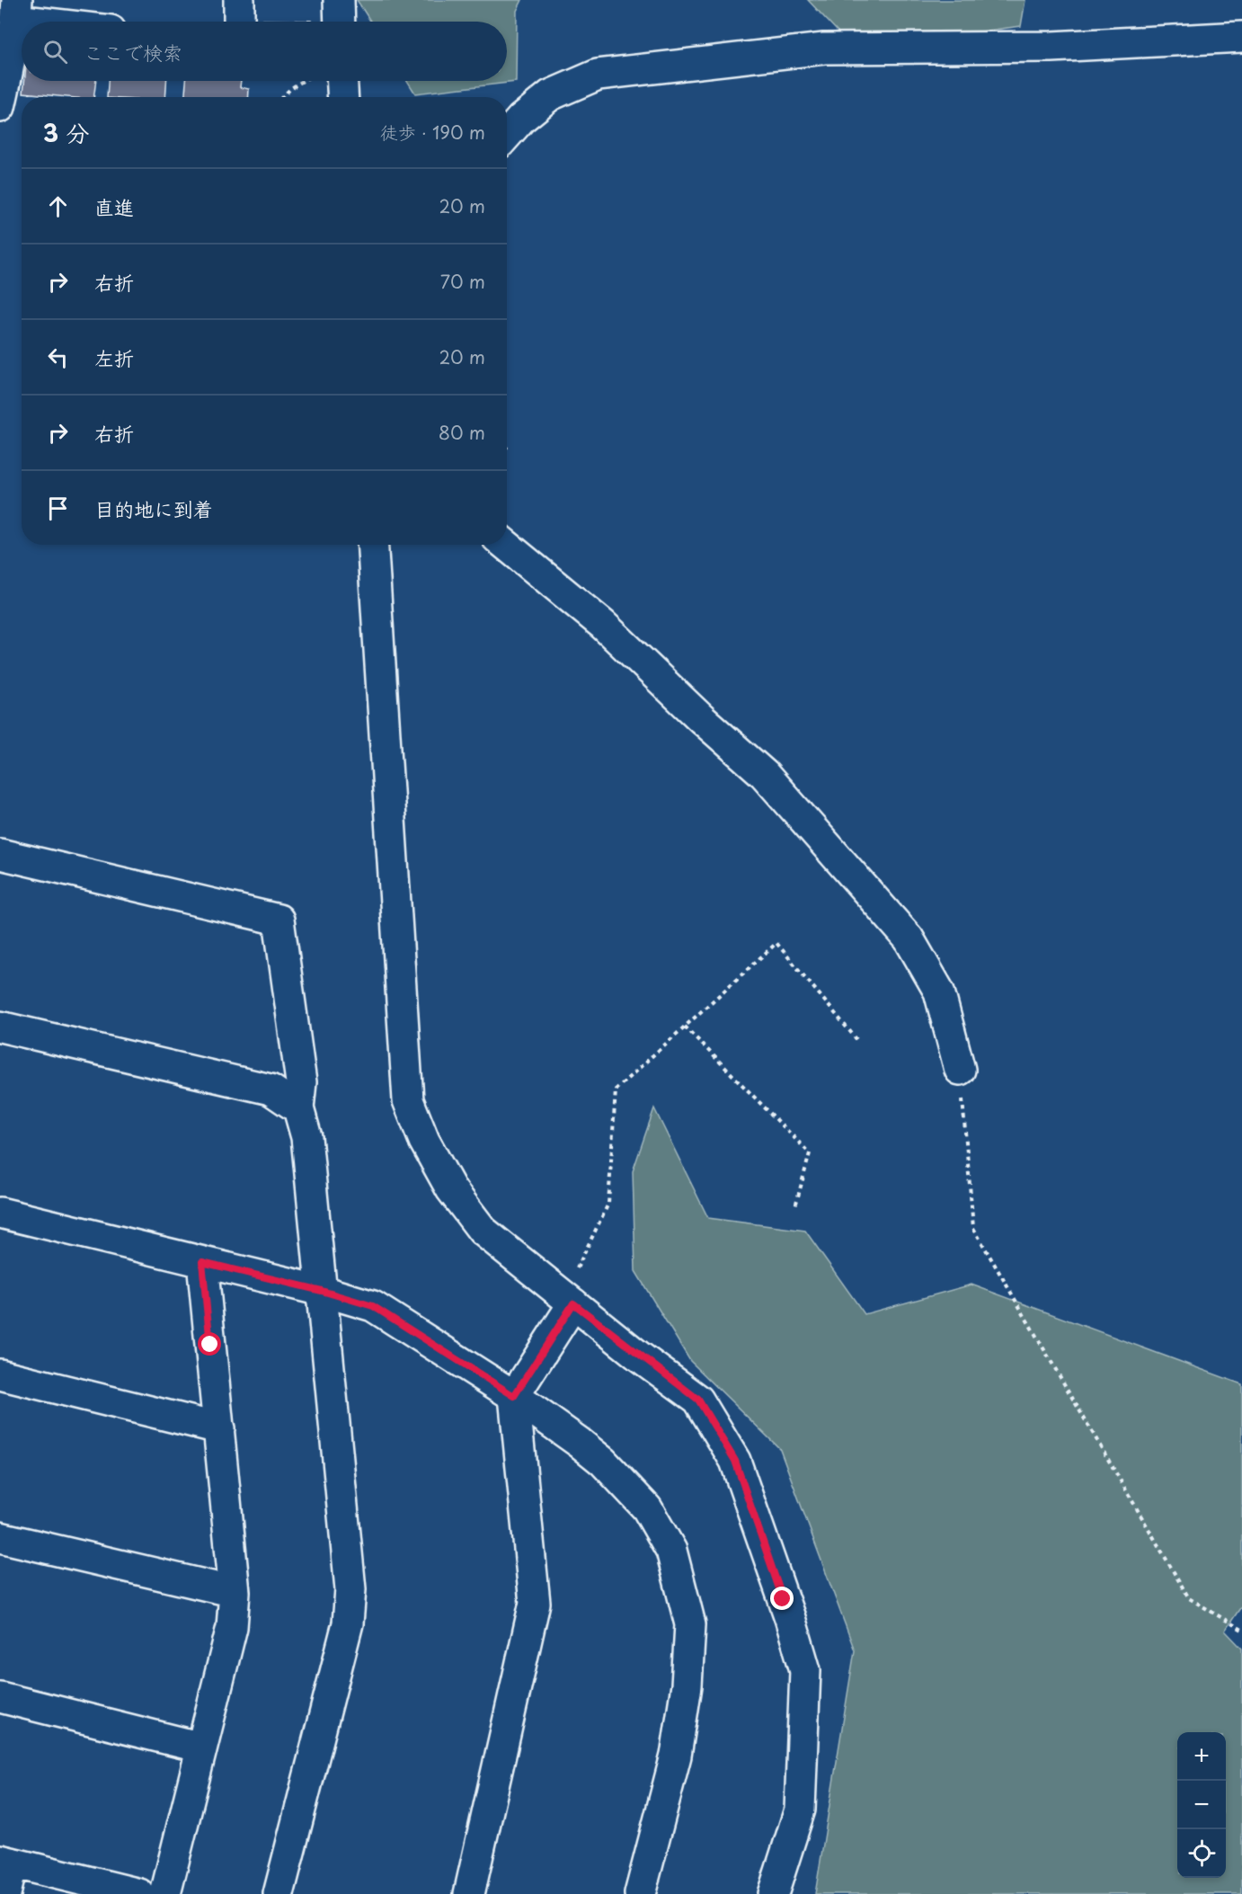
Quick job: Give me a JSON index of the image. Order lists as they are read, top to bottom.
{
  "page": {
    "search": "ここで検索",
    "heading": ["3 分", "徒歩 · 190 m"],
    "list": [
      ["直進", "20 m"],
      ["右折", "70 m"],
      ["左折", "20 m"],
      ["右折", "80 m"],
      "目的地に到着"
    ],
    "map_buttons": ["+", "−"]
  }
}
